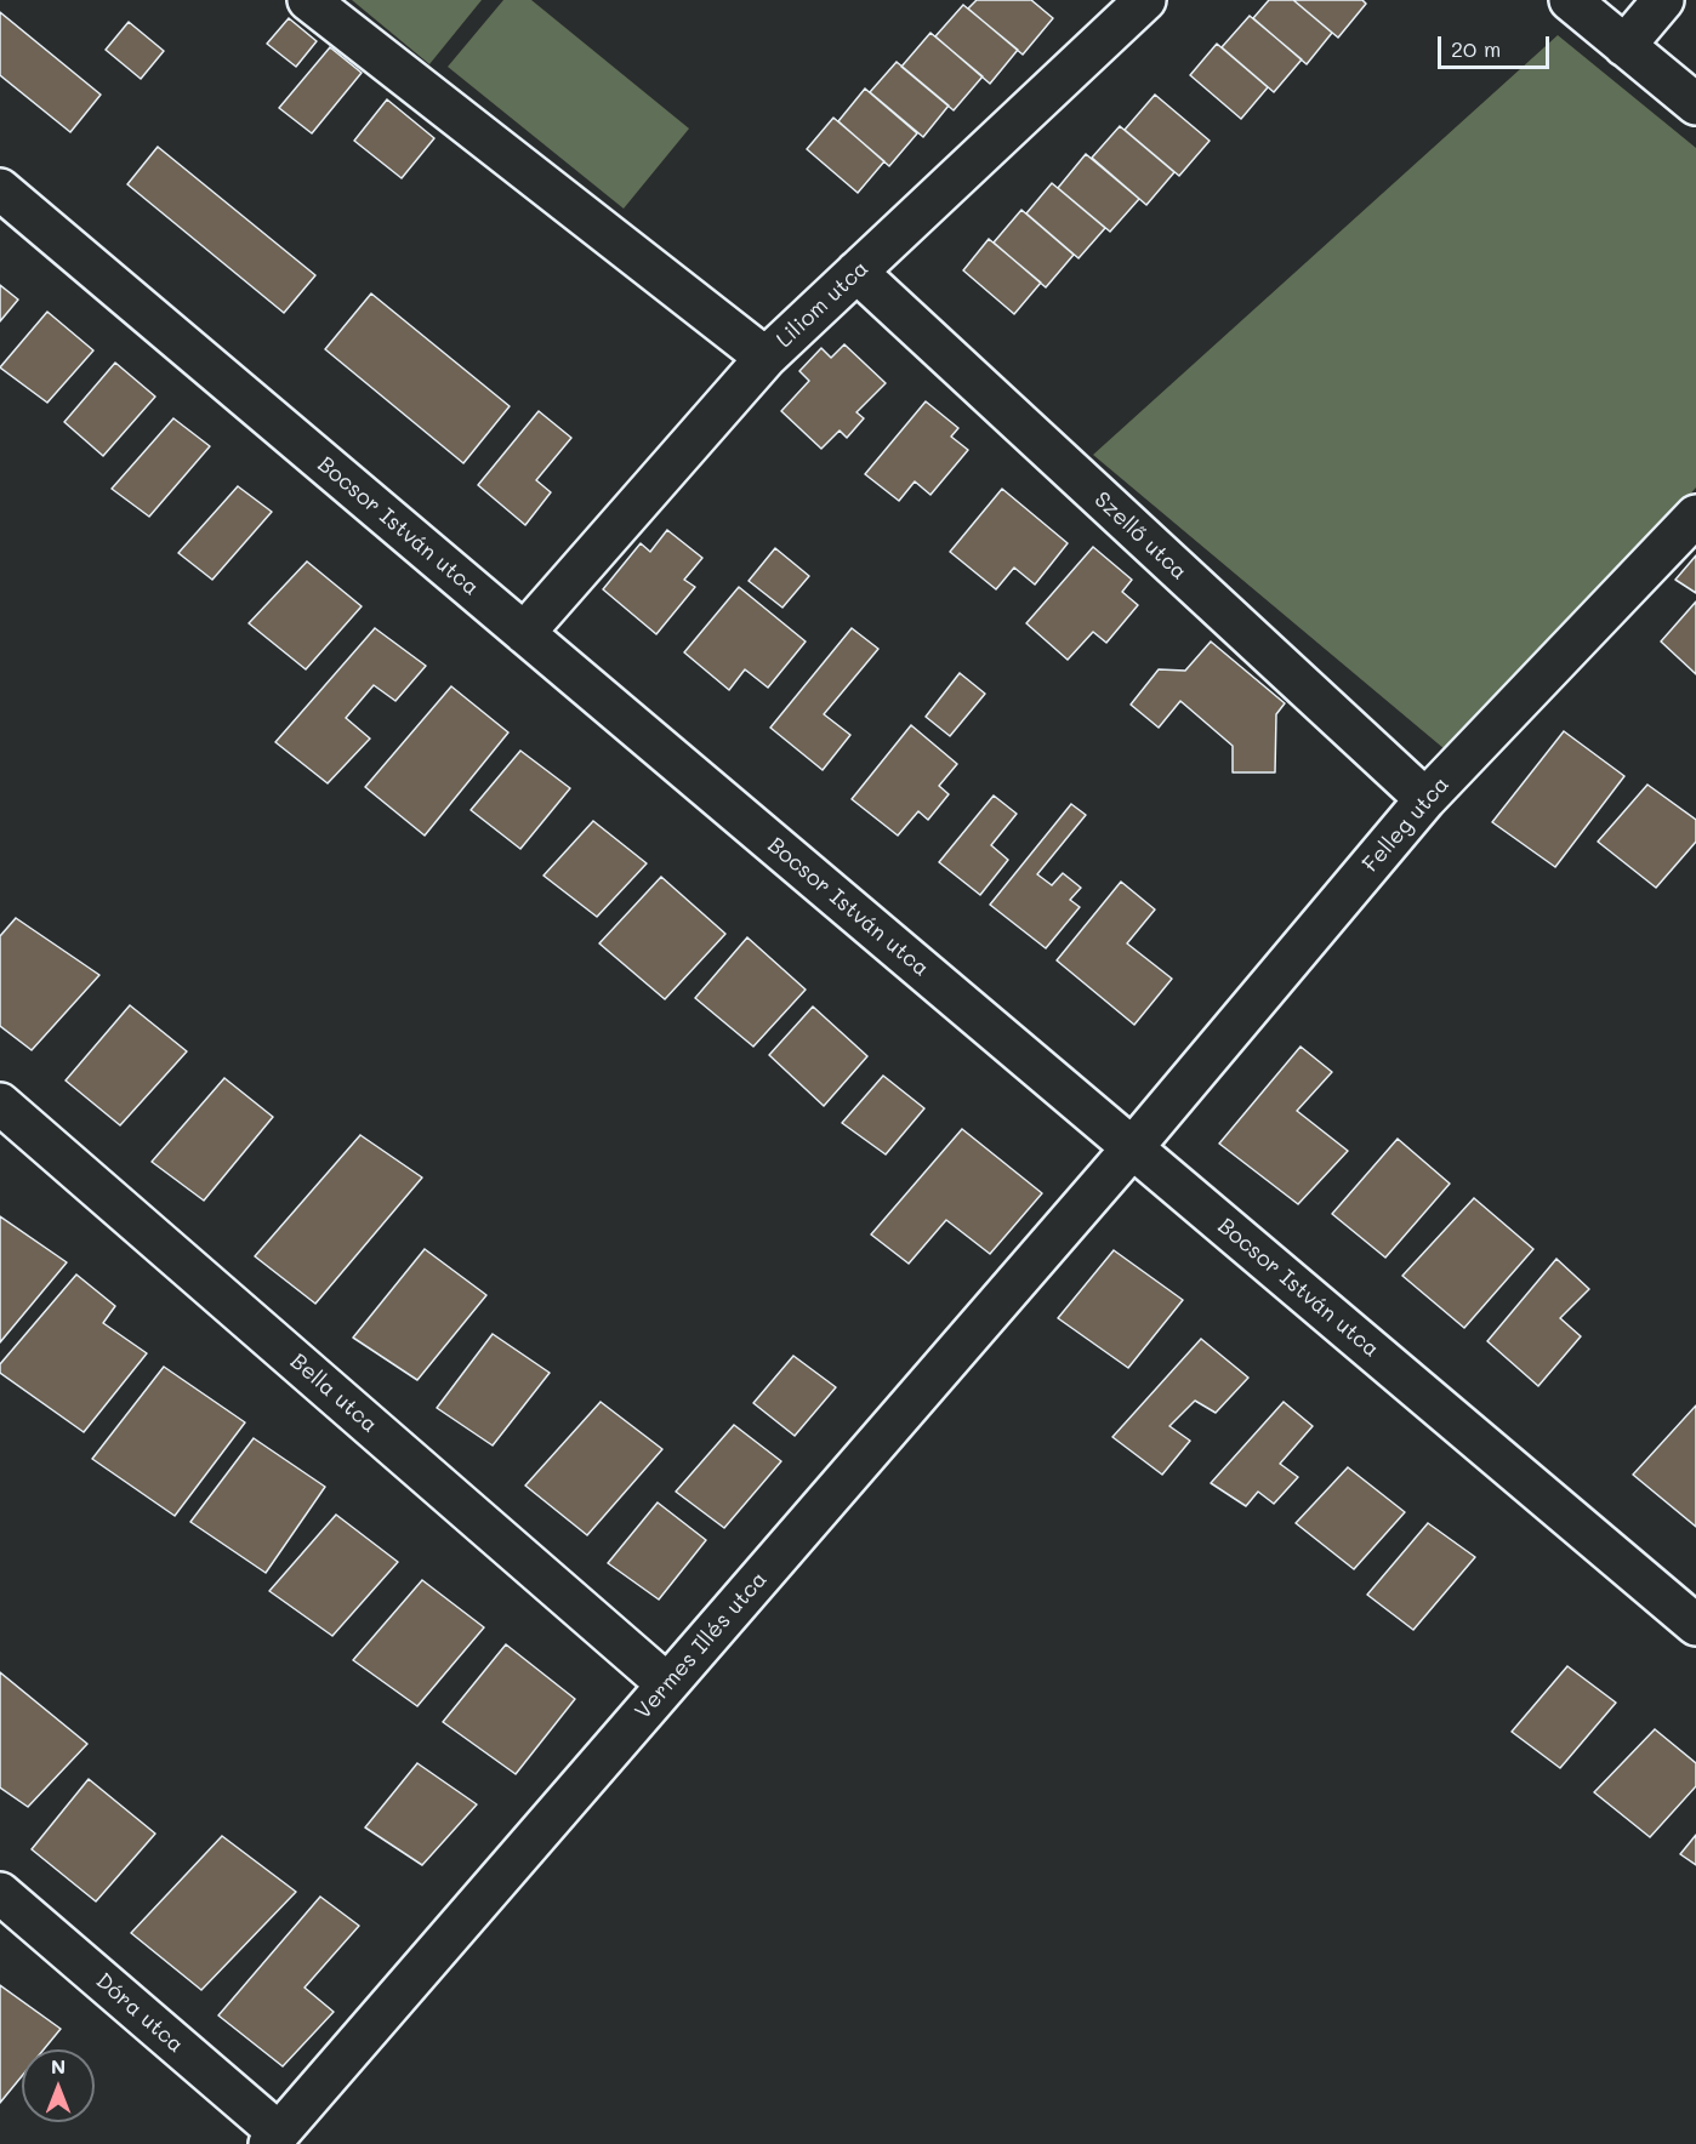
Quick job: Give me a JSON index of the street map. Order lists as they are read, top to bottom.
{
  "streets": {
    "street": [
      "Liliom utca",
      "Bocsor István utca",
      "Szellő utca",
      "Felleg utca",
      "Bella utca",
      "Vermes Illés utca",
      "Dóra utca"
    ]
  },
  "crossings": [
    ["Liliom utca", "Bocsor István utca"],
    ["Liliom utca", "Szellő utca"],
    ["Bocsor István utca", "Felleg utca"],
    ["Bocsor István utca", "Vermes Illés utca"],
    ["Szellő utca", "Felleg utca"],
    ["Felleg utca", "Vermes Illés utca"],
    ["Bella utca", "Vermes Illés utca"],
    ["Vermes Illés utca", "Dóra utca"]
  ],
  "scale_bar": "20 m",
  "north": "top"
}
